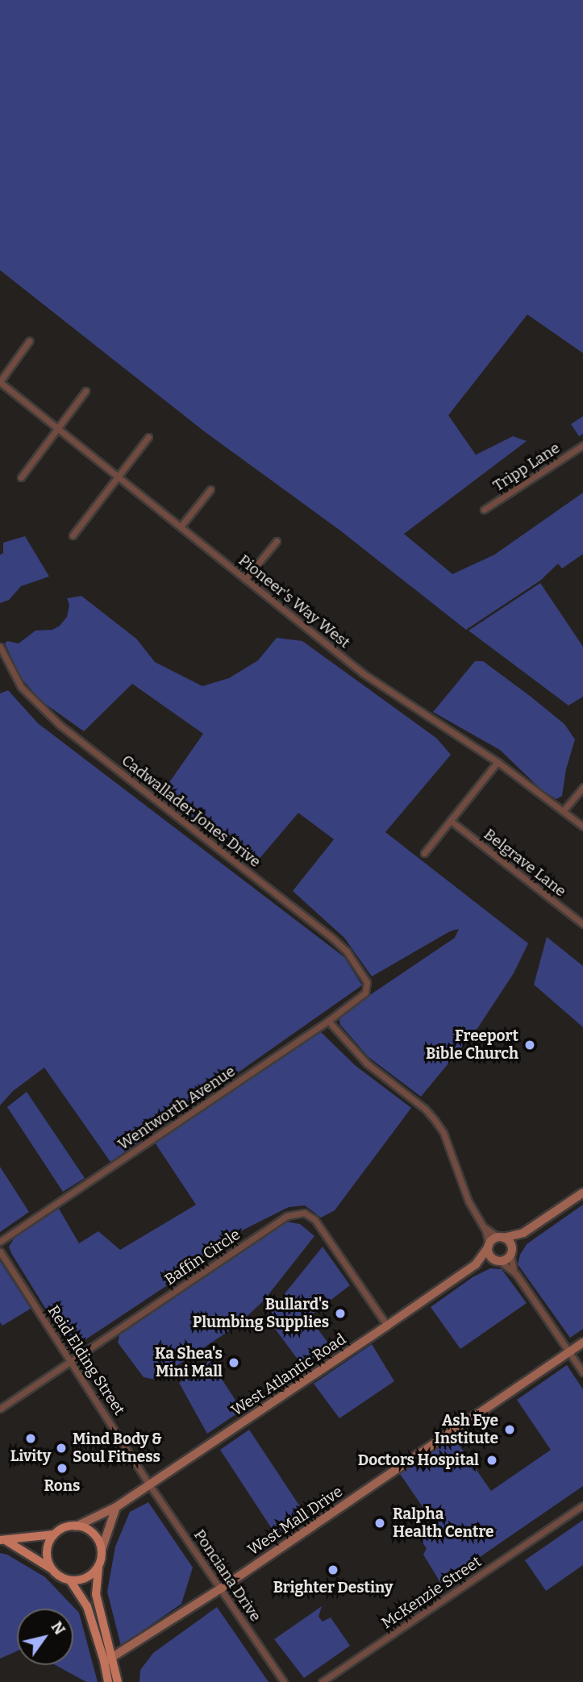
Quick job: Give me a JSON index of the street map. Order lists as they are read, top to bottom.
{
  "streets": {
    "main road": ["West Atlantic Road", "West Mall Drive"],
    "street": [
      "Tripp Lane",
      "Pioneer's Way West",
      "Cadwallader Jones Drive",
      "Belgrave Lane",
      "Wentworth Avenue",
      "Baffin Circle",
      "Reid Elding Street",
      "Ponciana Drive",
      "McKenzie Street"
    ]
  },
  "crossings": [
    ["Cadwallader Jones Drive", "Wentworth Avenue"],
    ["Baffin Circle", "Reid Elding Street"],
    ["Baffin Circle", "West Atlantic Road"],
    ["Reid Elding Street", "West Atlantic Road"],
    ["Reid Elding Street", "Ponciana Drive"],
    ["West Atlantic Road", "Ponciana Drive"],
    ["West Mall Drive", "Ponciana Drive"]
  ],
  "places": [
    "Freeport Bible Church",
    "Bullard's Plumbing Supplies",
    "Ka Shea's Mini Mall",
    "Ash Eye Institute",
    "Livity",
    "Mind Body & Soul Fitness",
    "Doctors Hospital",
    "Rons",
    "Ralpha Health Centre",
    "Brighter Destiny"
  ],
  "north": "top right"
}
